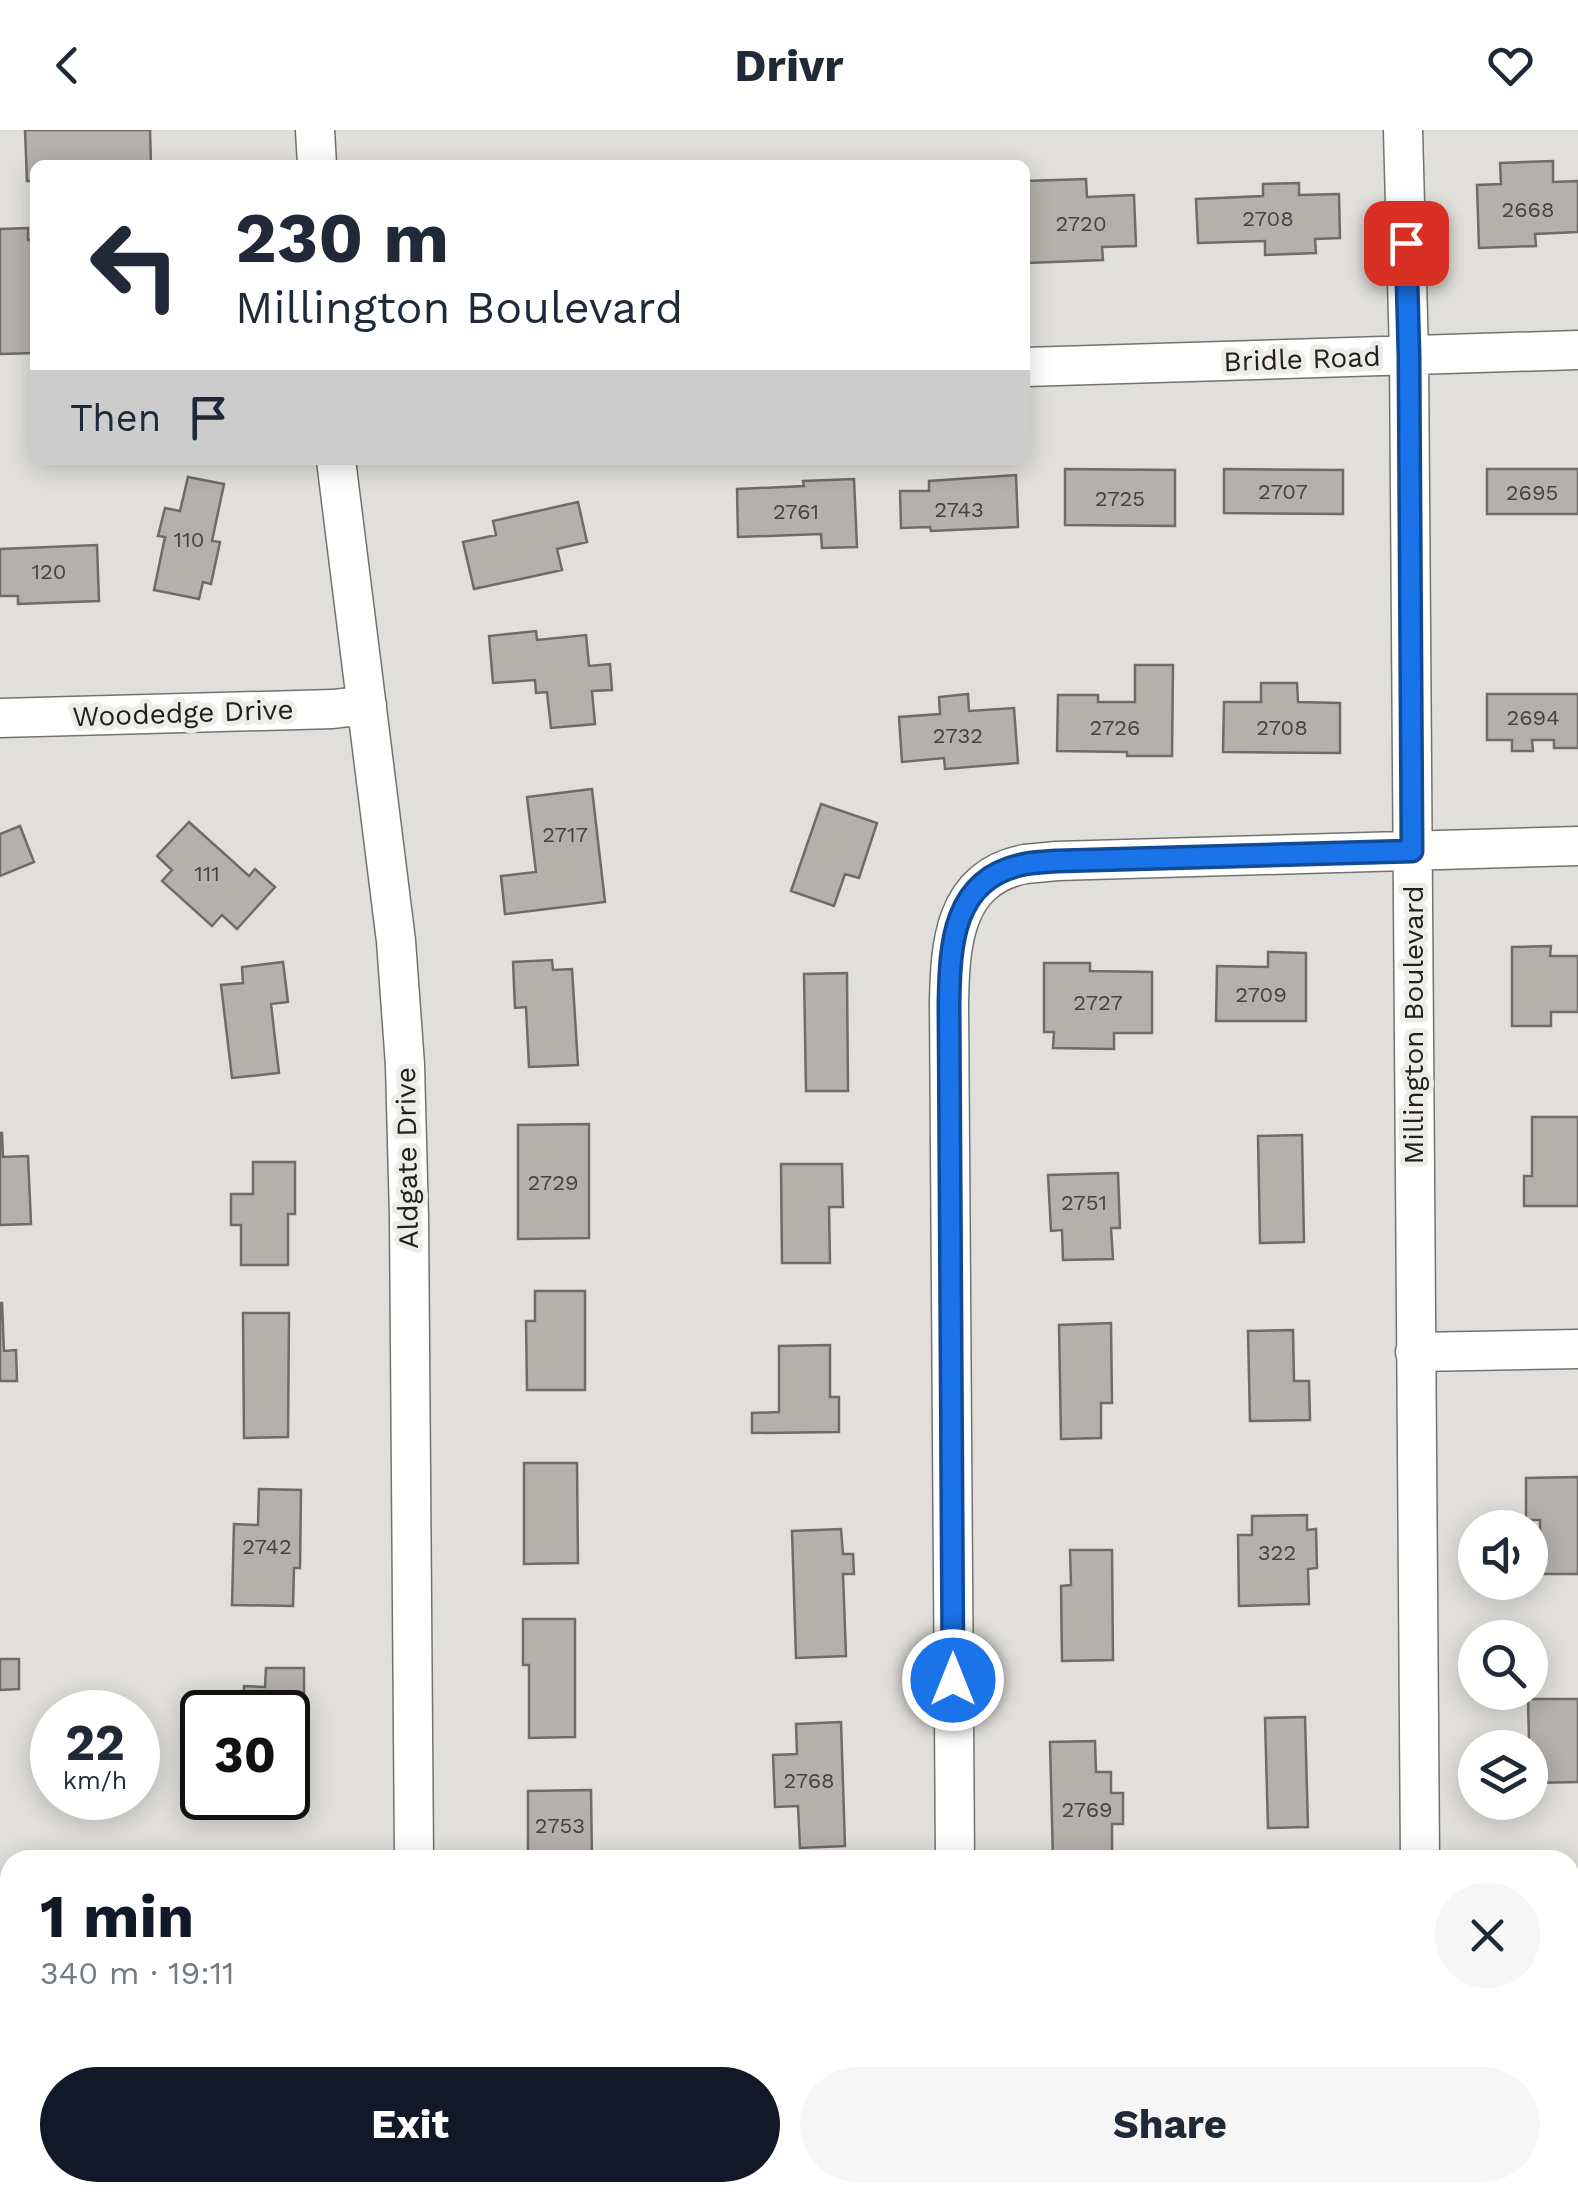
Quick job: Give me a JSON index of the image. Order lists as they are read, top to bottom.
{
  "streets": {
    "street": [
      "Bridle Road",
      "Woodedge Drive",
      "Millington Boulevard",
      "Aldgate Drive"
    ]
  },
  "crossings": [
    ["Bridle Road", "Millington Boulevard"],
    ["Woodedge Drive", "Aldgate Drive"]
  ],
  "house_numbers": [
    "2668",
    "2708",
    "2720",
    "2707",
    "2695",
    "2725",
    "2743",
    "2761",
    "110",
    "120",
    "2694",
    "2726",
    "2708",
    "2732",
    "2717",
    "111",
    "2709",
    "2727",
    "2729",
    "2751",
    "2742",
    "322",
    "2768",
    "2769",
    "2753"
  ],
  "page": {
    "header": "Drivr",
    "turn": ["230 m", "Millington Boulevard"],
    "then": "Then",
    "speed": "22 km/h",
    "limit": "30",
    "heading": ["1 min", "340 m · 19:11"],
    "buttons": ["Exit", "Share"]
  }
}
